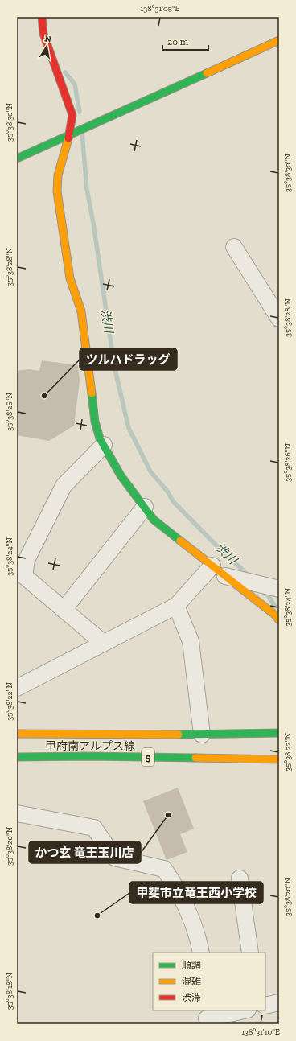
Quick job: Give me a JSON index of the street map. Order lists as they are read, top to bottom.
{
  "streets": {
    "street": ["甲府南アルプス線", "5"]
  },
  "water": ["渋川"],
  "places": ["ツルハドラッグ", "かつ玄 竜王玉川店", "甲斐市立竜王西小学校"],
  "legend": ["順調", "混雑", "渋滞"],
  "scale_bar": "20 m",
  "north": "top",
  "coordinates": [
    "138°31'05\"E",
    "35°38'30\"N",
    "35°38'28\"N",
    "35°38'26\"N",
    "35°38'24\"N",
    "35°38'22\"N",
    "35°38'20\"N",
    "35°38'18\"N",
    "138°31'10\"E"
  ]
}
